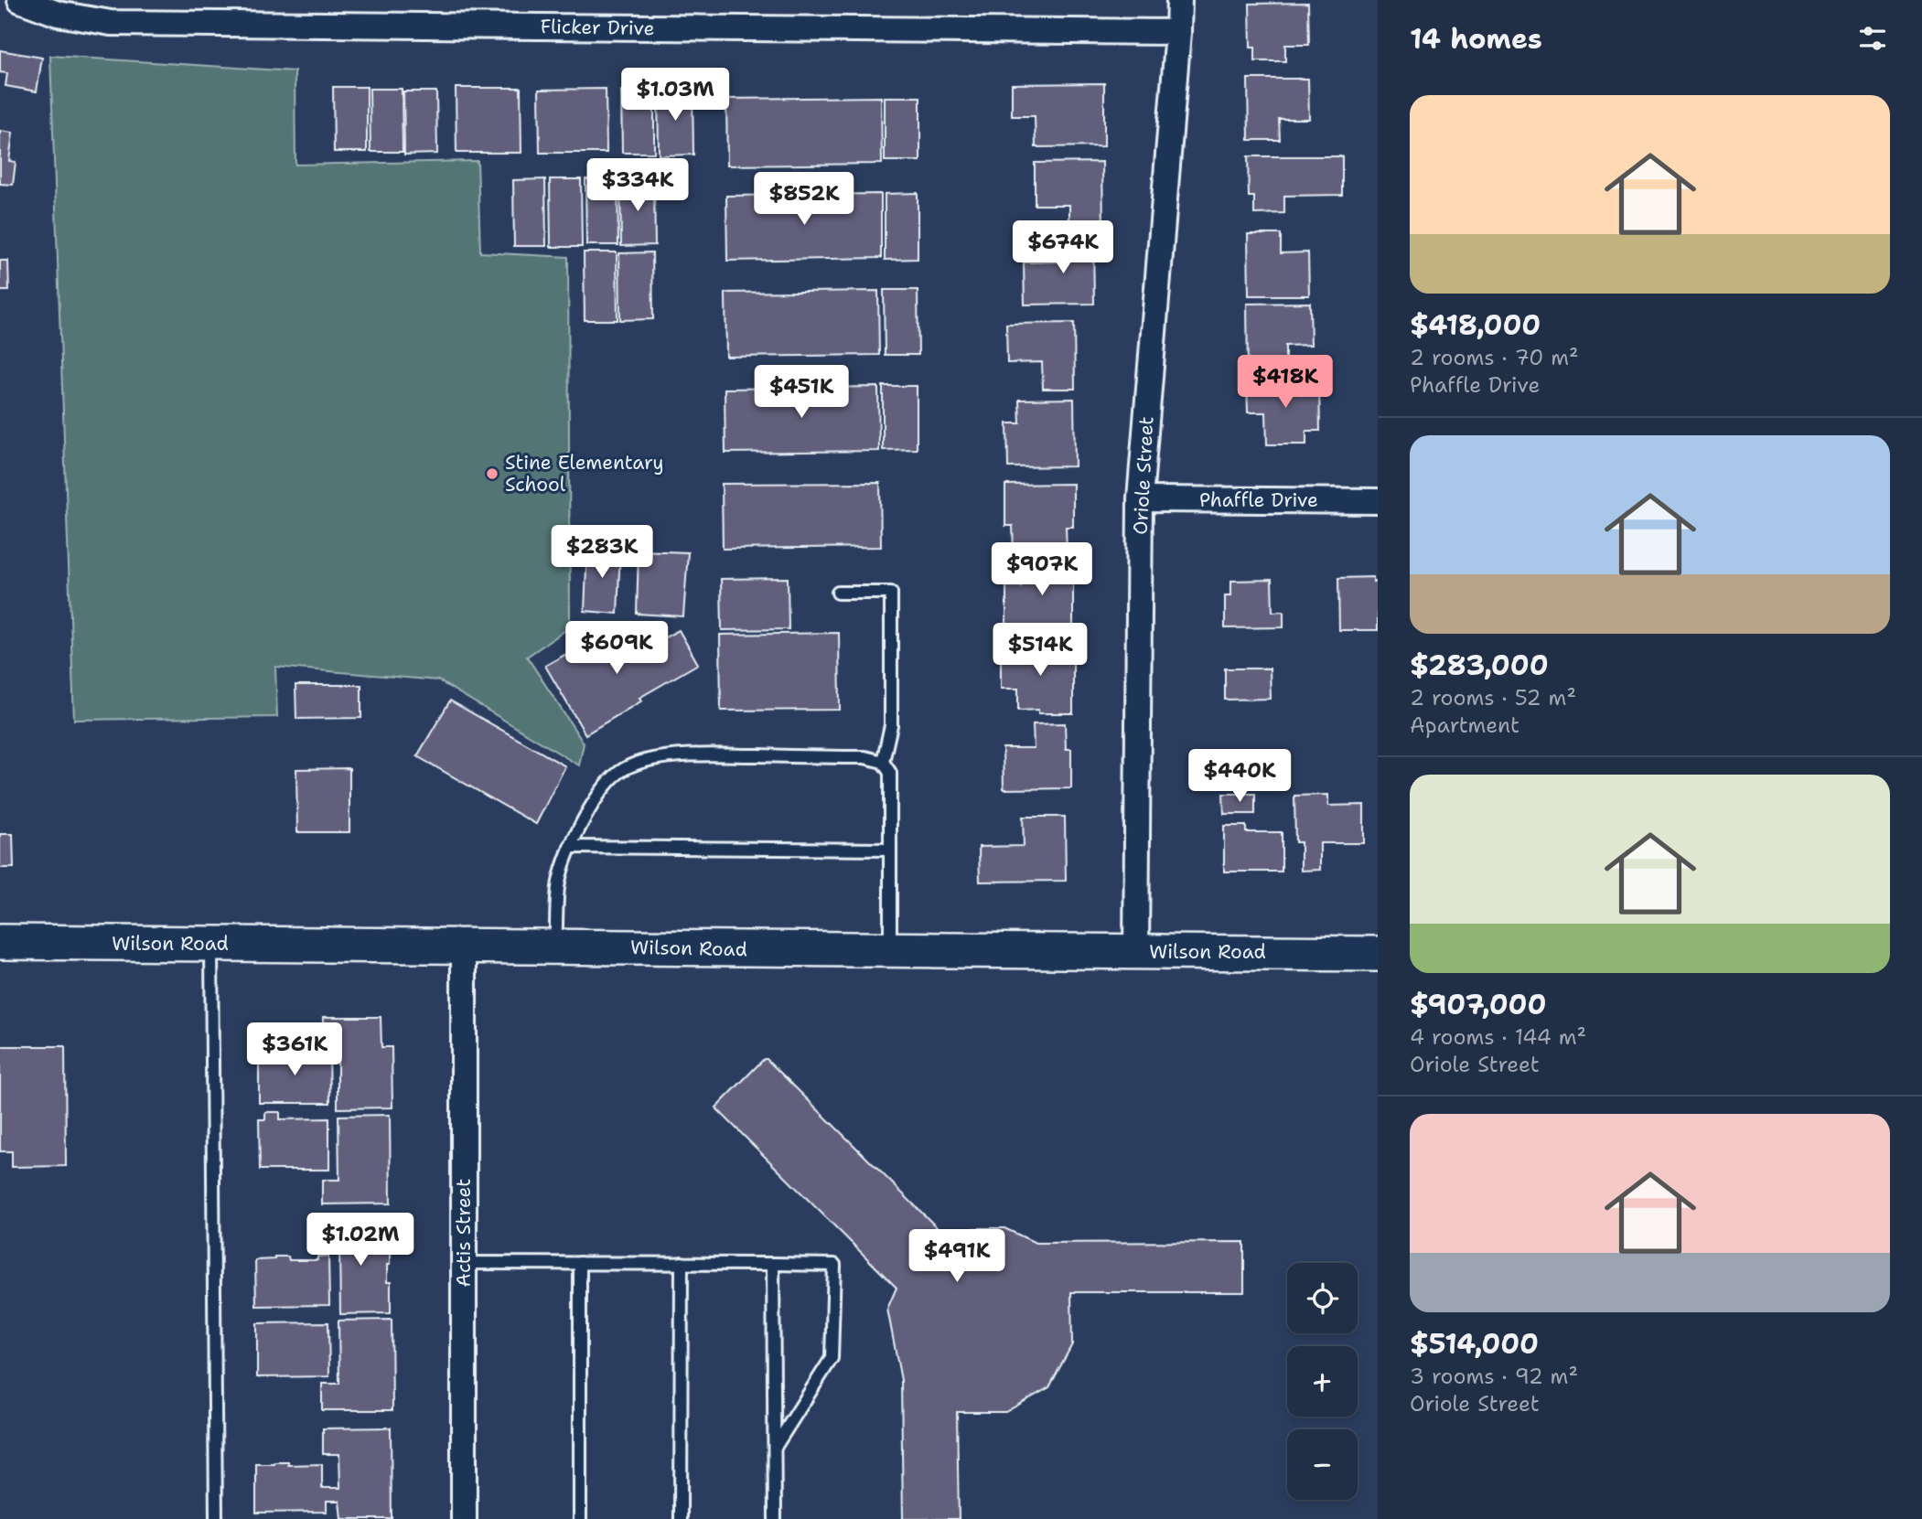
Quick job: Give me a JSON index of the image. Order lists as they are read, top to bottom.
{
  "streets": {
    "street": [
      "Flicker Drive",
      "Oriole Street",
      "Phaffle Drive",
      "Wilson Road",
      "Actis Street"
    ]
  },
  "crossings": [
    ["Flicker Drive", "Oriole Street"],
    ["Oriole Street", "Phaffle Drive"],
    ["Oriole Street", "Wilson Road"],
    ["Wilson Road", "Actis Street"]
  ],
  "places": ["Stine Elementary School"],
  "page": {
    "heading": "14 homes",
    "price": [
      "$1.03M",
      "$334K",
      "$852K",
      "$674K",
      "$418K",
      "$451K",
      "$283K",
      "$907K",
      "$609K",
      "$514K",
      "$440K",
      "$361K",
      "$1.02M",
      "$491K"
    ],
    "list": [
      {
        "name": "$418,000",
        "note": "2 rooms · 70 m² · Phaffle Drive"
      },
      {
        "name": "$283,000",
        "note": "2 rooms · 52 m² · Apartment"
      },
      {
        "name": "$907,000",
        "note": "4 rooms · 144 m² · Oriole Street"
      },
      {
        "name": "$514,000",
        "note": "3 rooms · 92 m² · Oriole Street"
      }
    ],
    "map_buttons": ["+", "−"]
  }
}
